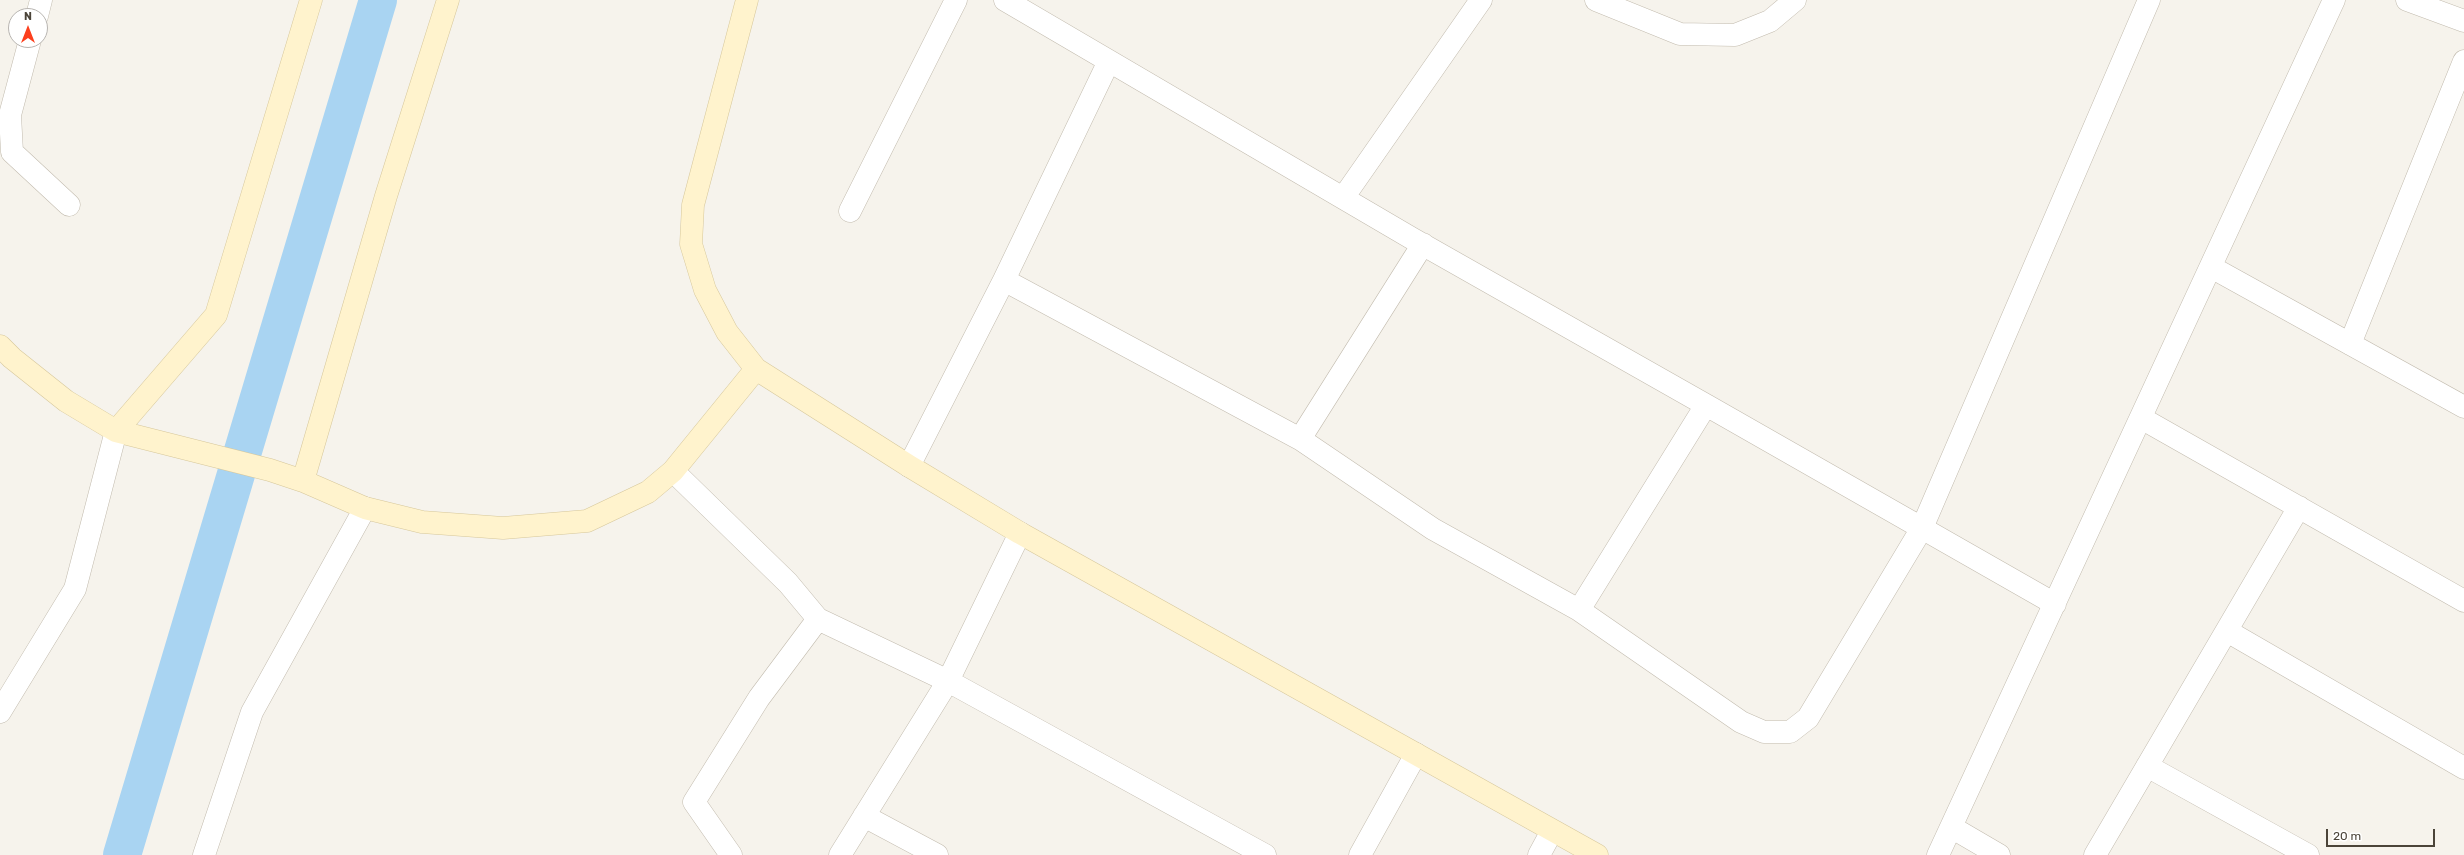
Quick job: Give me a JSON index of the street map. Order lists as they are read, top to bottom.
{
  "scale_bar": "20 m",
  "north": "top"
}
